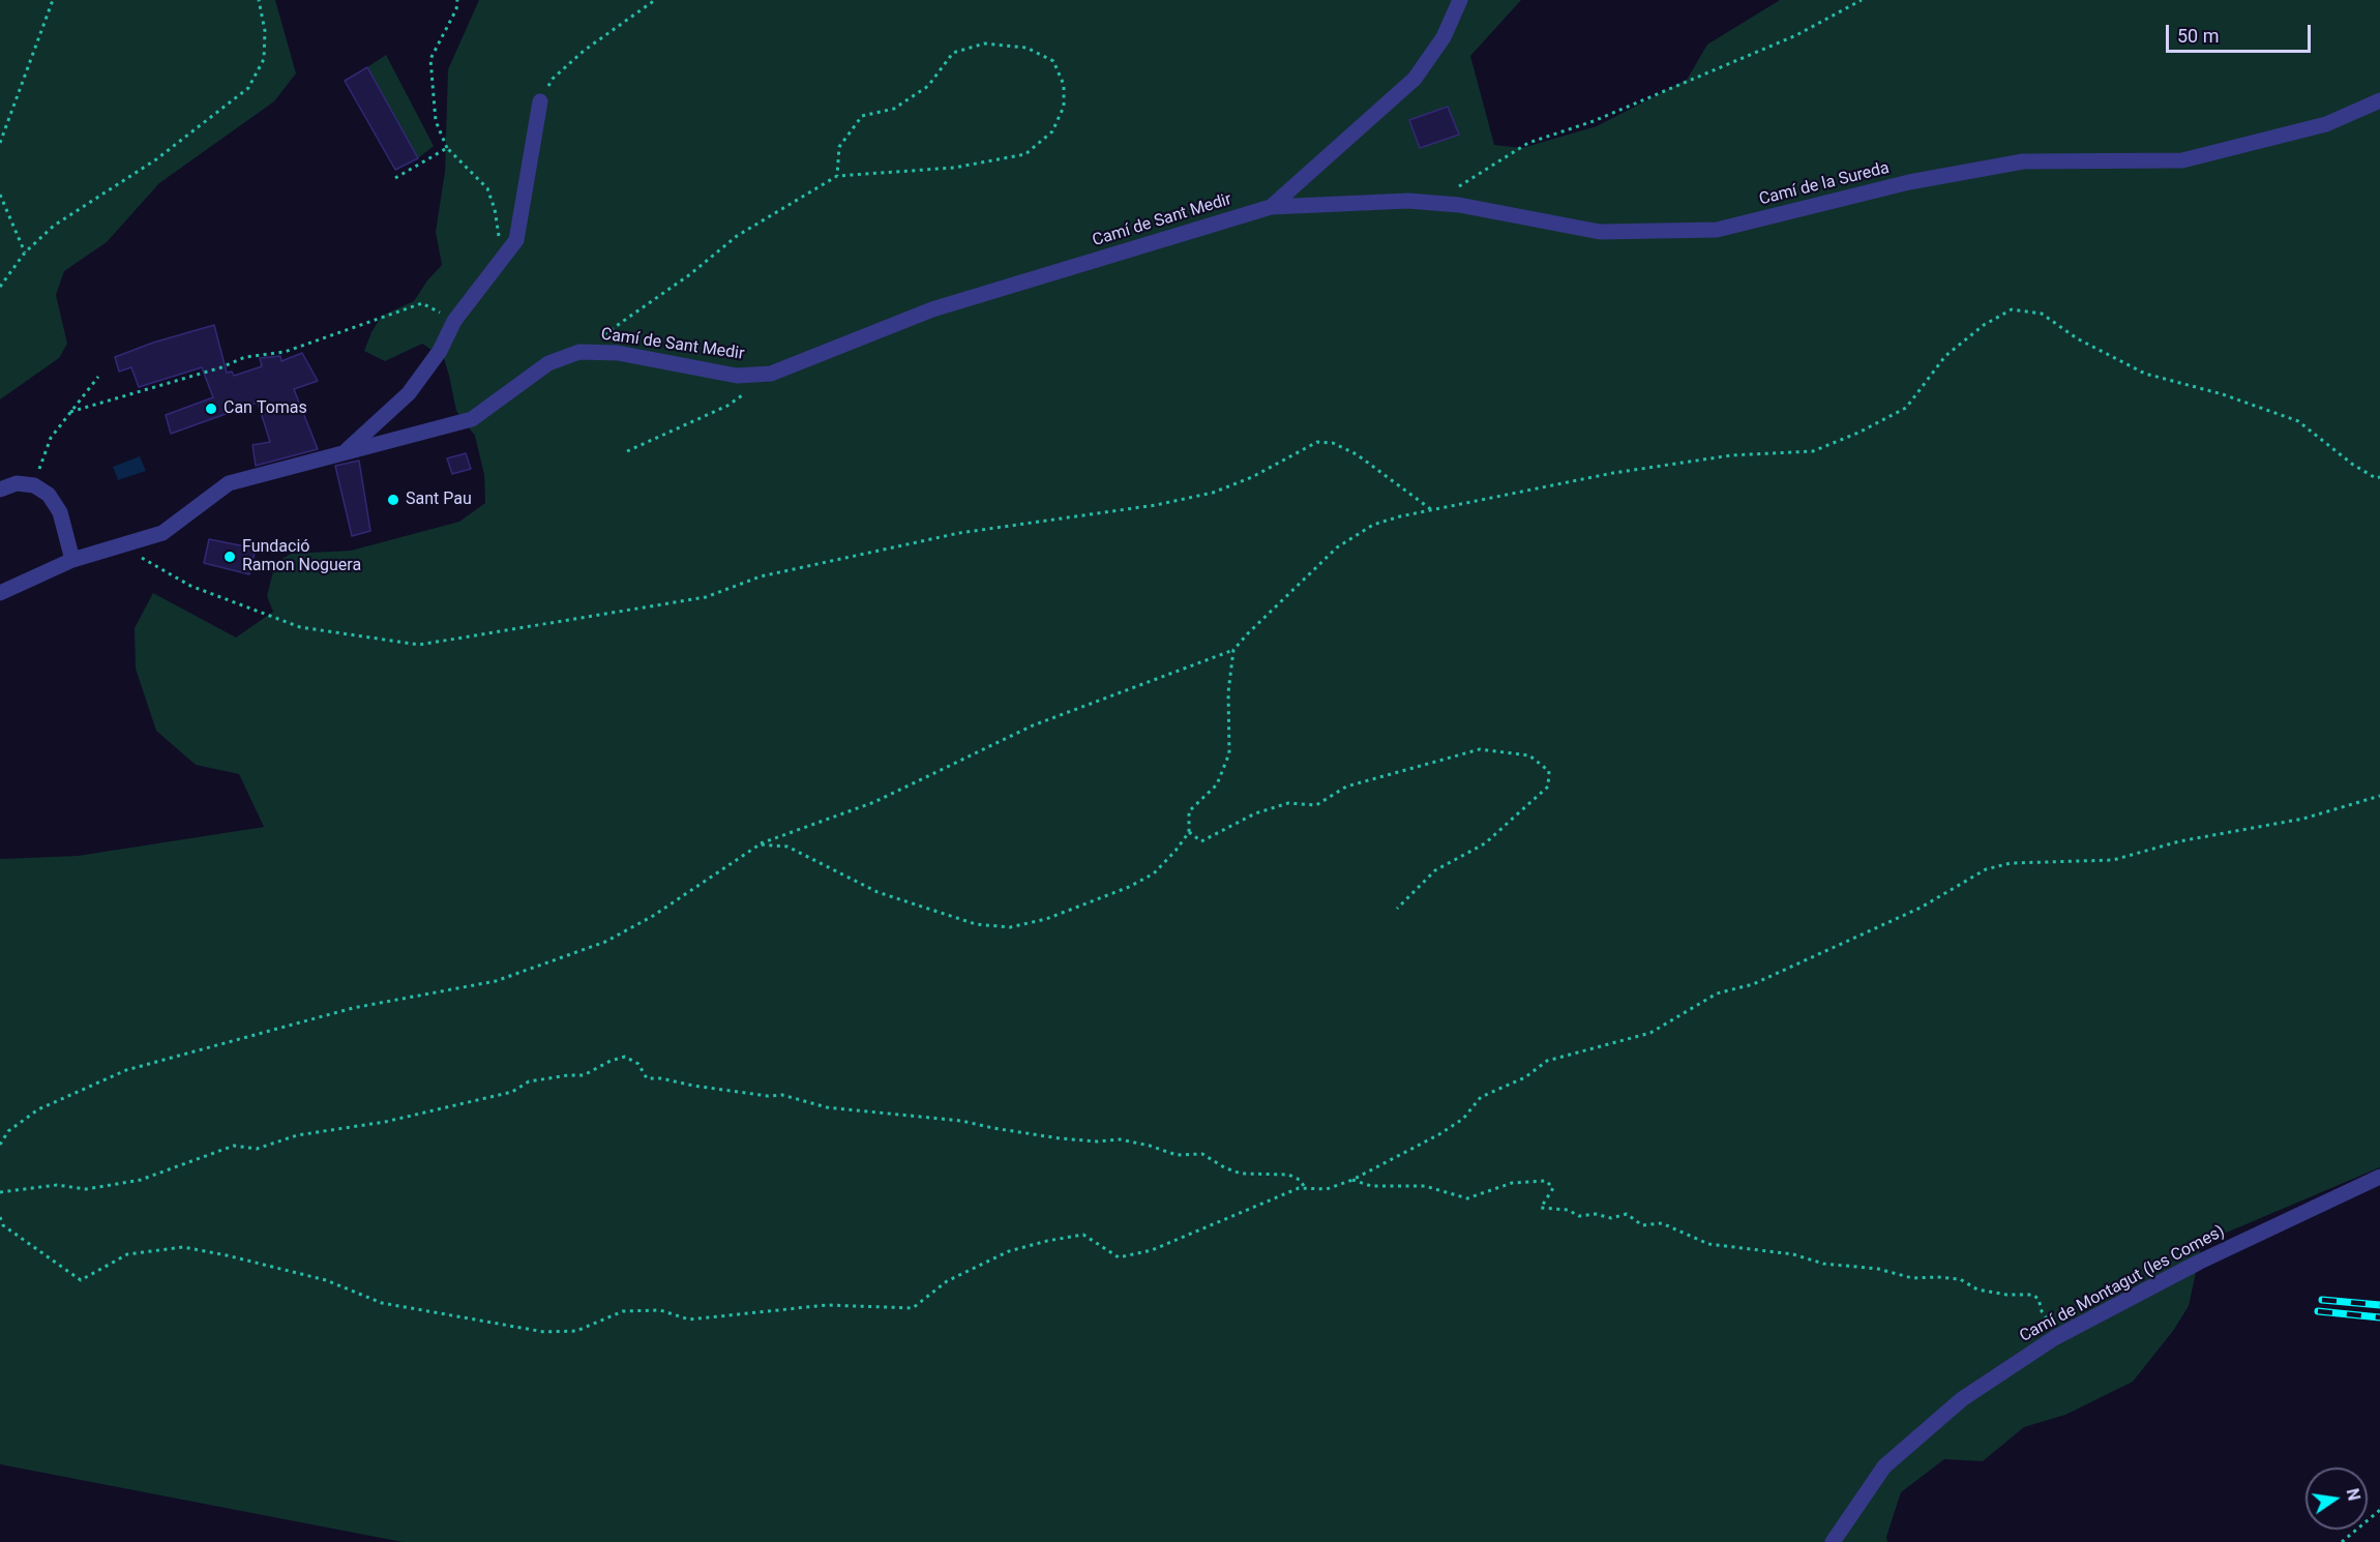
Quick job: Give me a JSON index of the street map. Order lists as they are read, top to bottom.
{
  "streets": {
    "street": ["Camí de la Sureda", "Camí de Sant Medir", "Camí de Montagut (les Comes)"]
  },
  "crossings": [
    ["Camí de la Sureda", "Camí de Sant Medir"]
  ],
  "places": ["Can Tomas", "Sant Pau", "Fundació Ramon Noguera"],
  "scale_bar": "50 m",
  "north": "right"
}
